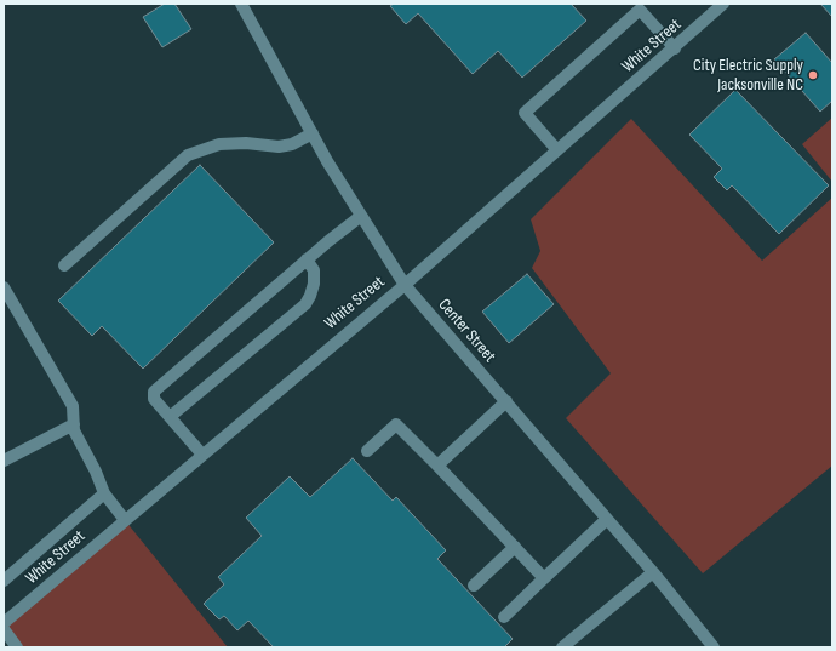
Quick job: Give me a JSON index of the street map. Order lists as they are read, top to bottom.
{
  "streets": {
    "street": ["White Street", "Center Street"]
  },
  "crossings": [
    ["White Street", "Center Street"]
  ],
  "places": ["City Electric Supply Jacksonville NC"]
}
